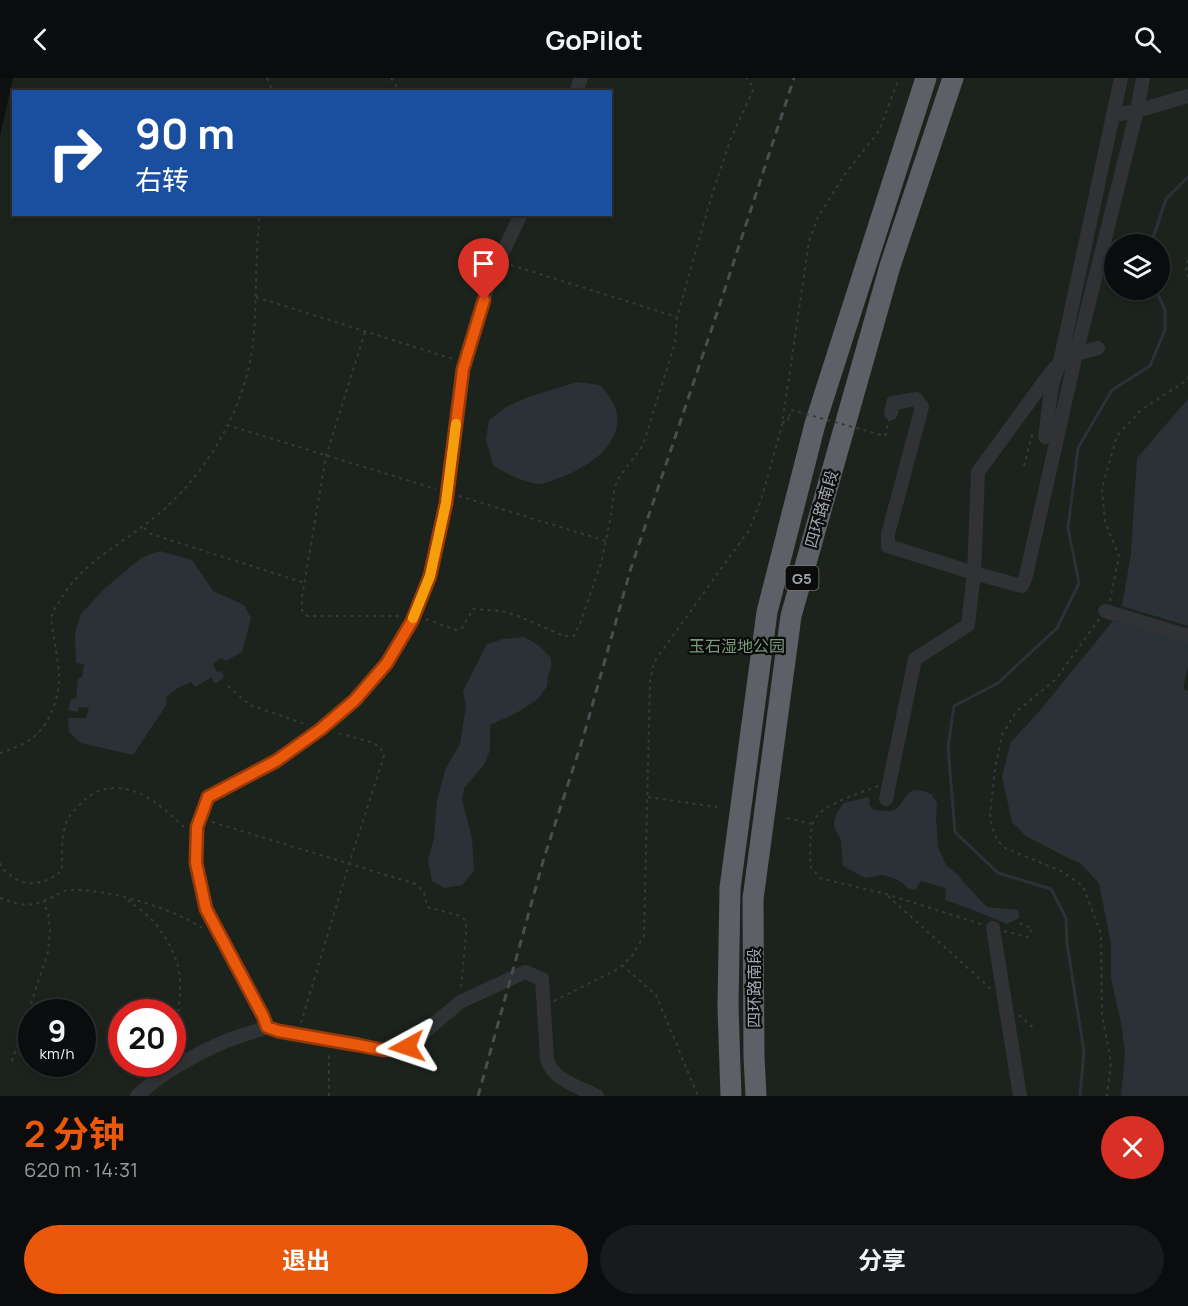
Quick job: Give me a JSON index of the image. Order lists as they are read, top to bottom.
{
  "streets": {
    "highway": ["四环路南段", "G5"]
  },
  "parks": ["玉石湿地公园"],
  "page": {
    "header": "GoPilot",
    "turn": ["90 m", "右转"],
    "speed": "9 km/h",
    "limit": "20",
    "heading": ["2 分钟", "620 m · 14:31"],
    "buttons": ["退出", "分享"]
  }
}
